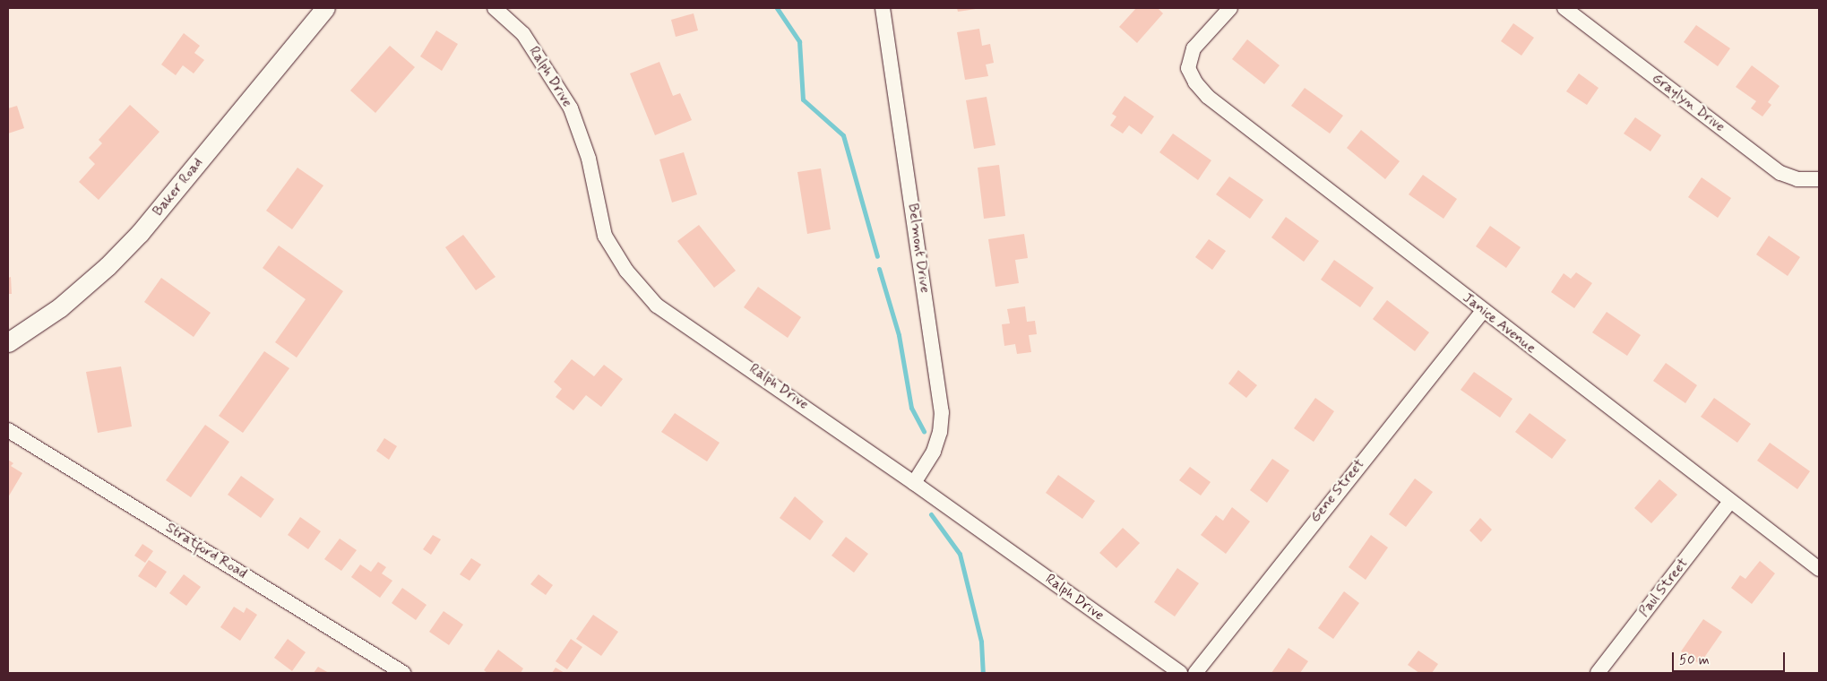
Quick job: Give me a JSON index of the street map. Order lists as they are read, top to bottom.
{
  "streets": {
    "street": [
      "Ralph Drive",
      "Graylyn Drive",
      "Baker Road",
      "Belmont Drive",
      "Janice Avenue",
      "Gene Street",
      "Stratford Road",
      "Paul Street"
    ]
  },
  "crossings": [
    ["Ralph Drive", "Belmont Drive"],
    ["Janice Avenue", "Gene Street"],
    ["Janice Avenue", "Paul Street"]
  ],
  "scale_bar": "50 m"
}
